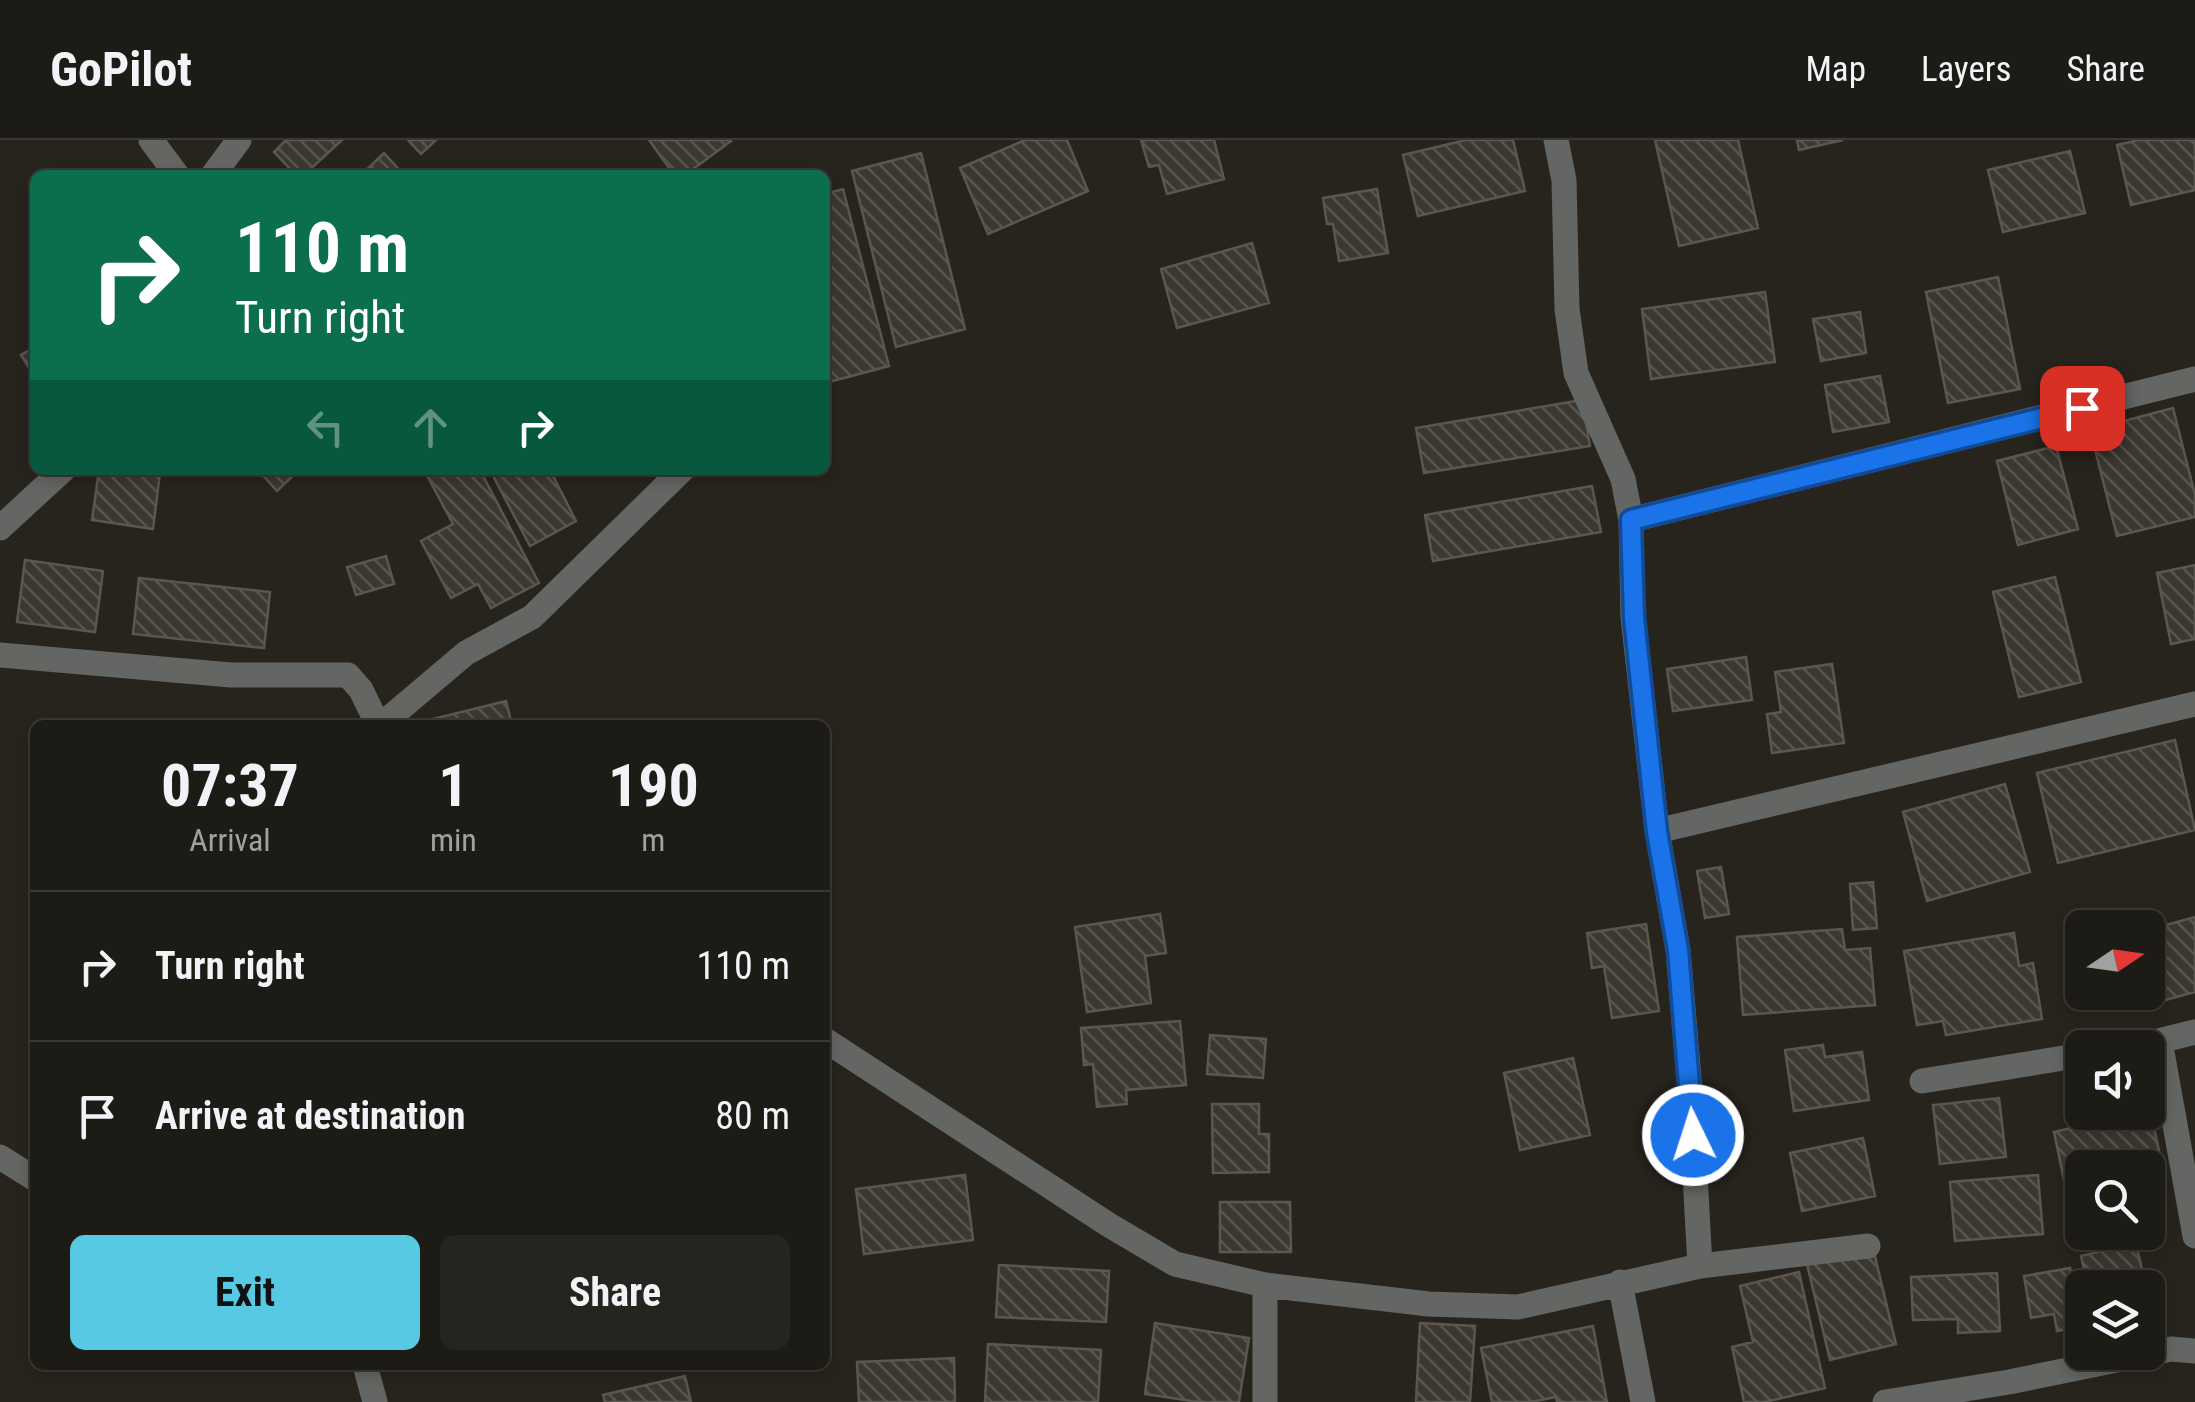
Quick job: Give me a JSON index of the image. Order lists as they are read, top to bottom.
{
  "north": "right",
  "page": {
    "header": "GoPilot",
    "nav": ["Map", "Layers", "Share"],
    "turn": ["110 m", "Turn right"],
    "eta": [
      "07:37",
      "Arrival",
      "1",
      "min",
      "190",
      "m"
    ],
    "list": [
      {
        "name": "Turn right",
        "value": "110 m"
      },
      {
        "name": "Arrive at destination",
        "value": "80 m"
      }
    ],
    "buttons": ["Exit", "Share"]
  }
}
